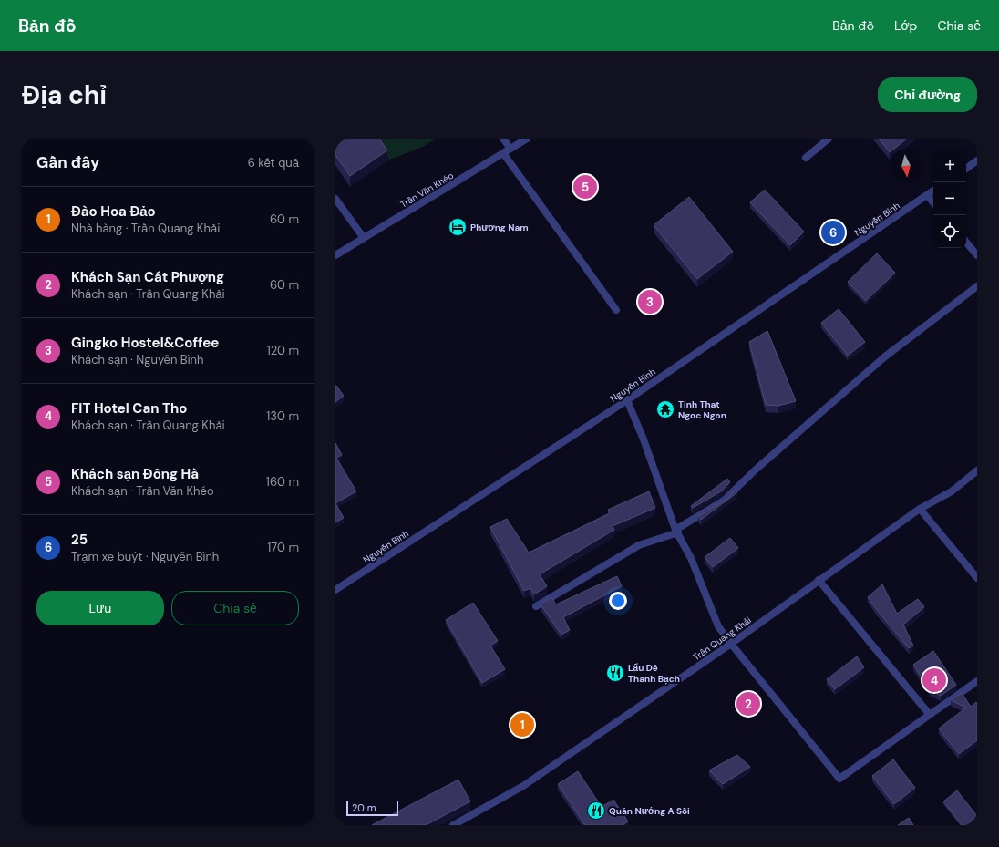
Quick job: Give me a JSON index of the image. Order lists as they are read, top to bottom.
{
  "streets": {
    "street": ["Trần Văn Khéo", "Nguyễn Bình", "Trần Quang Khải"]
  },
  "places": {
    "hotel": ["Phương Nam"],
    "temple": ["Tinh That Ngoc Ngon"],
    "restaurant": ["Lẩu Dê Thanh Bạch", "Quán Nướng A Sồi"]
  },
  "scale_bar": "20 m",
  "north": "bottom",
  "page": {
    "header": "Bản đồ",
    "nav": ["Bản đồ", "Lớp", "Chia sẻ"],
    "buttons": [
      "Chỉ đường",
      ["Lưu", "Chia sẻ"]
    ],
    "title": "Địa chỉ",
    "heading": ["Gần đây", "6 kết quả"],
    "map_buttons": ["+", "−"],
    "pins": [
      "5",
      "6",
      "3",
      "4",
      "2",
      "1"
    ],
    "list": [
      {
        "mark": "1",
        "name": "Đào Hoa Đảo",
        "note": "Nhà hàng · Trần Quang Khải",
        "value": "60 m"
      },
      {
        "mark": "2",
        "name": "Khách Sạn Cát Phượng",
        "note": "Khách sạn · Trần Quang Khải",
        "value": "60 m"
      },
      {
        "mark": "3",
        "name": "Gingko Hostel&Coffee",
        "note": "Khách sạn · Nguyễn Bình",
        "value": "120 m"
      },
      {
        "mark": "4",
        "name": "FIT Hotel Can Tho",
        "note": "Khách sạn · Trần Quang Khải",
        "value": "130 m"
      },
      {
        "mark": "5",
        "name": "Khách sạn Đông Hà",
        "note": "Khách sạn · Trần Văn Khéo",
        "value": "160 m"
      },
      {
        "mark": "6",
        "name": "25",
        "note": "Trạm xe buýt · Nguyễn Bình",
        "value": "170 m"
      }
    ],
    "scale": "20 m"
  }
}
